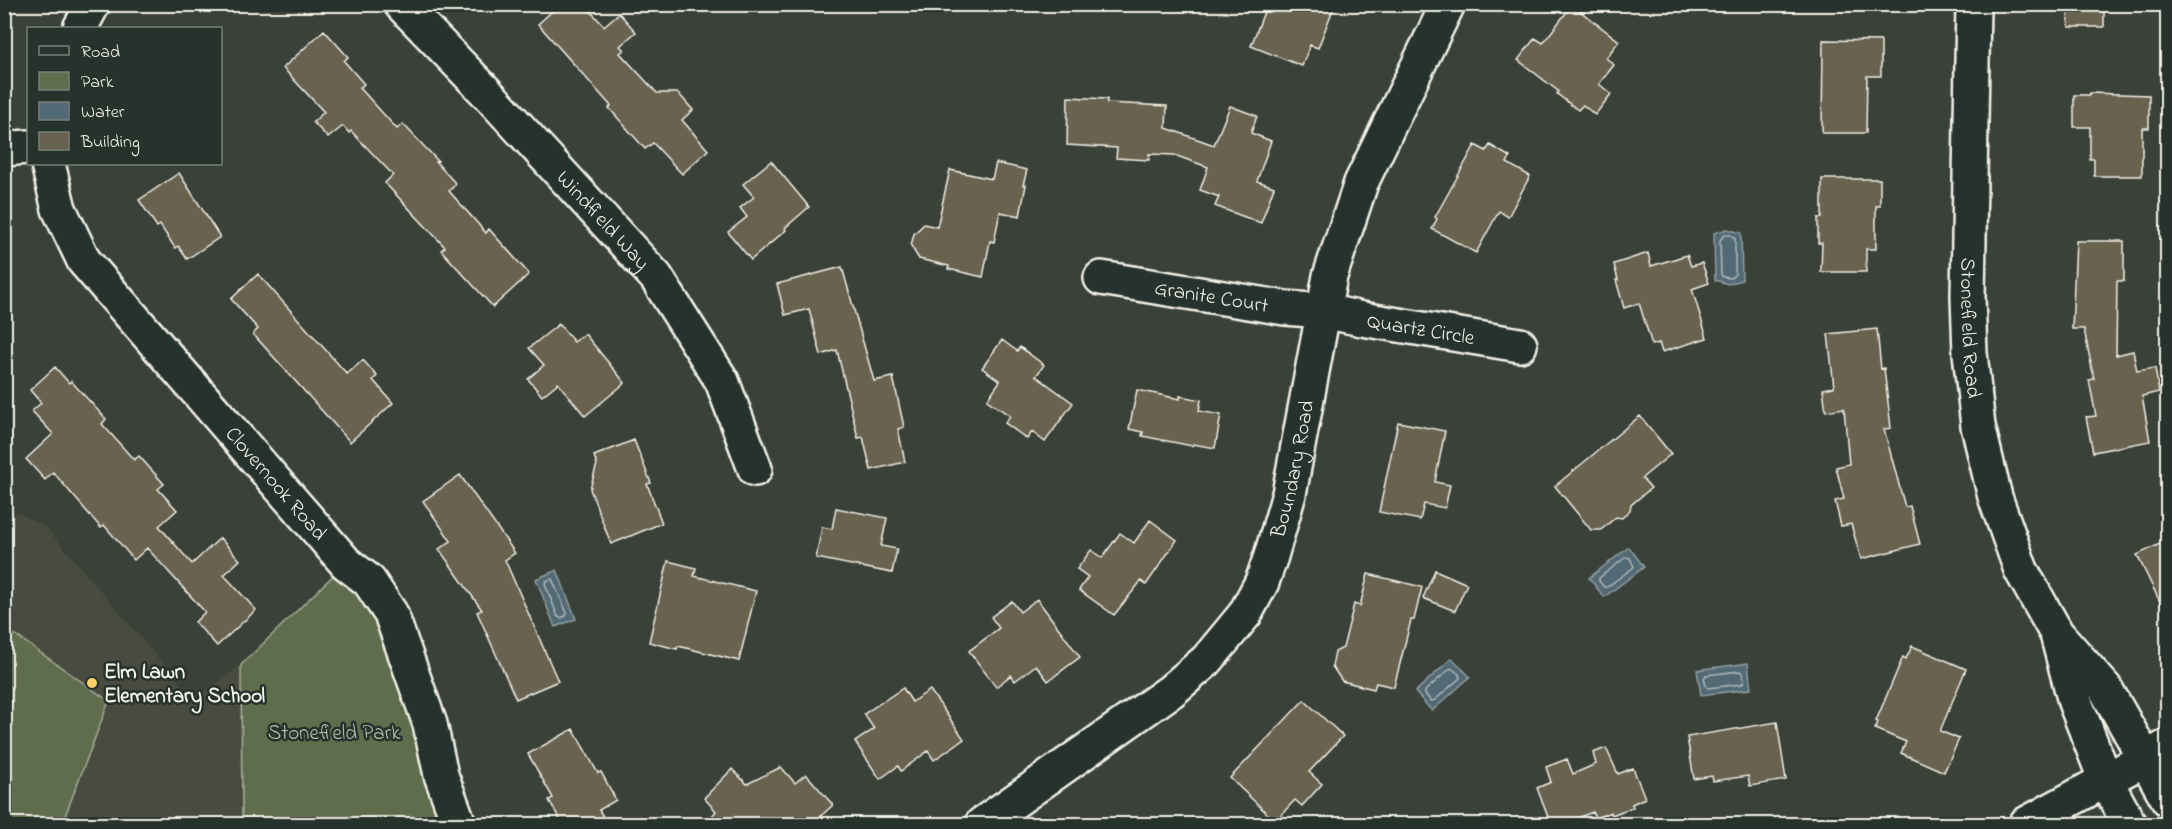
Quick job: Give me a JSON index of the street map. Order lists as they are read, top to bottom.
{
  "streets": {
    "street": [
      "Windfield Way",
      "Granite Court",
      "Stonefield Road",
      "Quartz Circle",
      "Boundary Road",
      "Clovernook Road"
    ]
  },
  "crossings": [
    ["Granite Court", "Quartz Circle"],
    ["Granite Court", "Boundary Road"],
    ["Quartz Circle", "Boundary Road"]
  ],
  "parks": ["Stonefield Park"],
  "places": ["Elm Lawn Elementary School"],
  "legend": [
    "Road",
    "Park",
    "Water",
    "Building"
  ]
}
